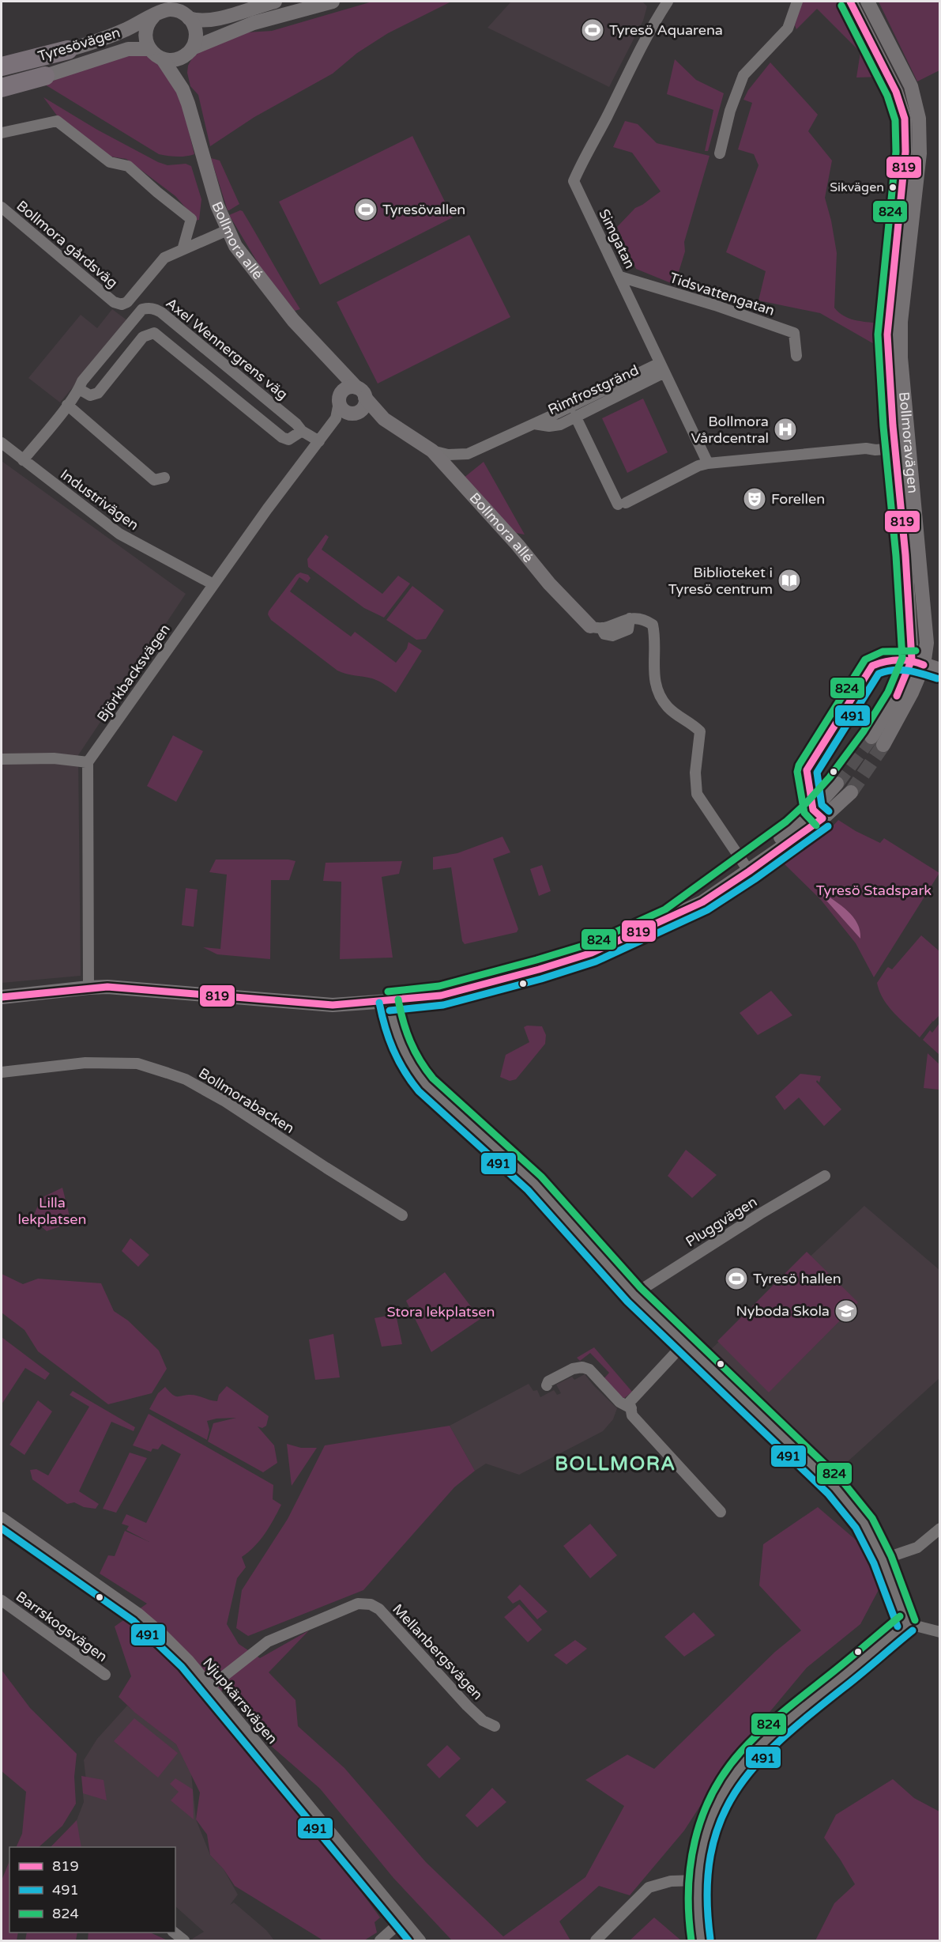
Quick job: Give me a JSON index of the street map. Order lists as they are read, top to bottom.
{
  "streets": {
    "highway": ["Tyresövägen"],
    "street": [
      "Simgatan",
      "Bollmora allé",
      "Bollmora gårdsväg",
      "Tidsvattengatan",
      "Axel Wennergrens väg",
      "Rimfrostgränd",
      "Bollmoravägen",
      "Industrivägen",
      "Björkbacksvägen",
      "Bollmorabacken",
      "Pluggvägen",
      "Barrskogsvägen",
      "Mellanbergsvägen",
      "Njupkärrsvägen"
    ]
  },
  "crossings": [
    ["Tyresövägen", "Bollmora allé"],
    ["Simgatan", "Tidsvattengatan"],
    ["Simgatan", "Rimfrostgränd"],
    ["Bollmora allé", "Bollmora gårdsväg"],
    ["Bollmora allé", "Rimfrostgränd"],
    ["Bollmora allé", "Björkbacksvägen"],
    ["Axel Wennergrens väg", "Industrivägen"],
    ["Axel Wennergrens väg", "Björkbacksvägen"],
    ["Industrivägen", "Björkbacksvägen"],
    ["Mellanbergsvägen", "Njupkärrsvägen"]
  ],
  "districts": ["BOLLMORA"],
  "parks": ["Tyresö Stadspark", "Lilla lekplatsen", "Stora lekplatsen"],
  "places": {
    "sports": ["Tyresö Aquarena", "Tyresövallen", "Tyresö hallen"],
    "other": ["Sikvägen"],
    "hospital": ["Bollmora Vårdcentral"],
    "theatre": ["Forellen"],
    "library": ["Biblioteket i Tyresö centrum"],
    "school or university": ["Nyboda Skola"]
  },
  "lines": ["transit line 819", "transit line 824", "transit line 491"],
  "legend": ["819", "491", "824"]
}
